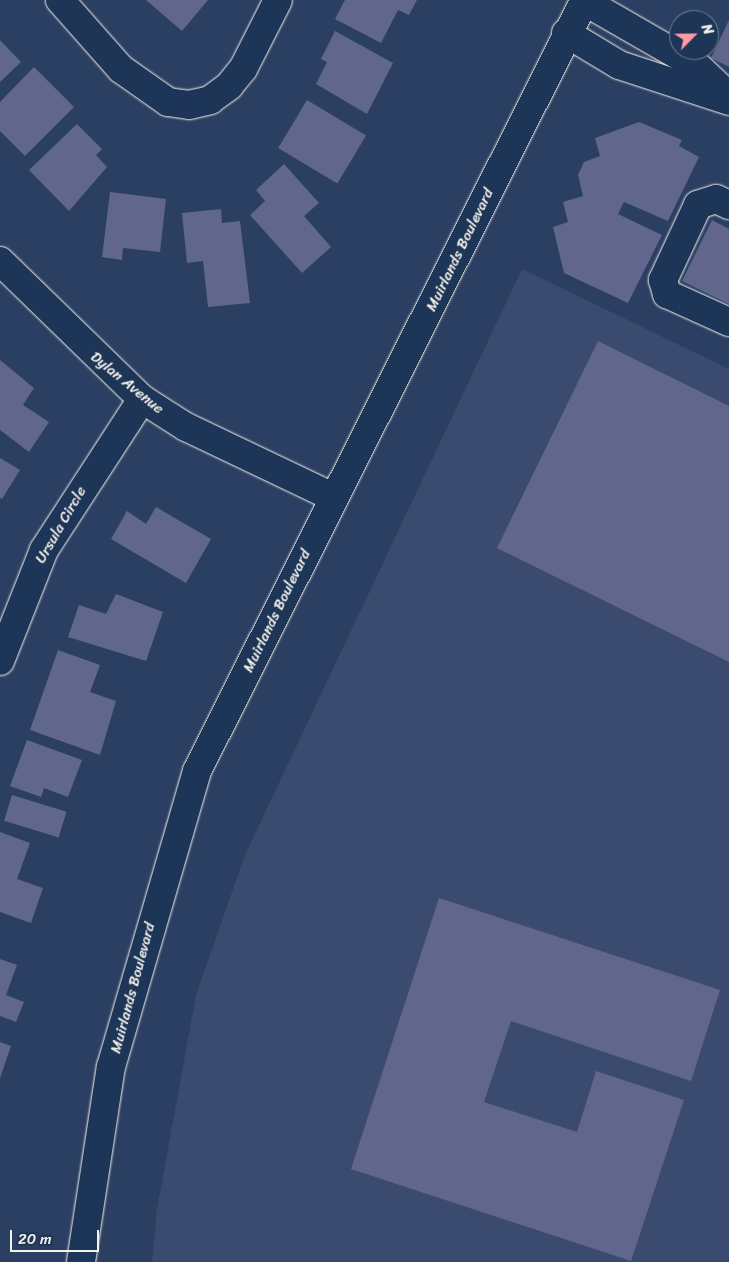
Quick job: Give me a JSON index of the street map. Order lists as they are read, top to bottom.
{
  "streets": {
    "street": ["Muirlands Boulevard", "Dylan Avenue", "Ursula Circle"]
  },
  "crossings": [
    ["Muirlands Boulevard", "Dylan Avenue"],
    ["Dylan Avenue", "Ursula Circle"]
  ],
  "scale_bar": "20 m",
  "north": "top right"
}
